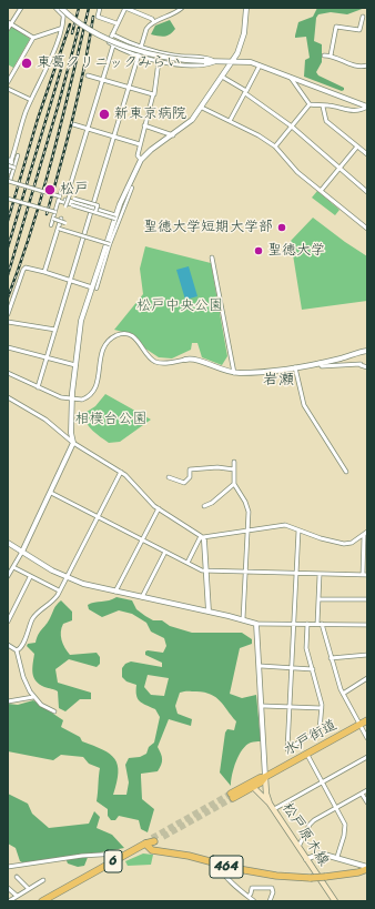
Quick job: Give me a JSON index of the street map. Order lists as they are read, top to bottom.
{
  "streets": {
    "highway": ["水戸街道", "6", "464"],
    "main road": ["松戸原木線"]
  },
  "crossings": [
    ["水戸街道", "松戸原木線"],
    ["6", "464"]
  ],
  "districts": ["岩瀬"],
  "parks": ["松戸中央公園", "相模台公園"],
  "places": [
    "東葛クリニックみらい",
    "新東京病院",
    "松戸",
    "聖徳大学短期大学部",
    "聖徳大学"
  ]
}
